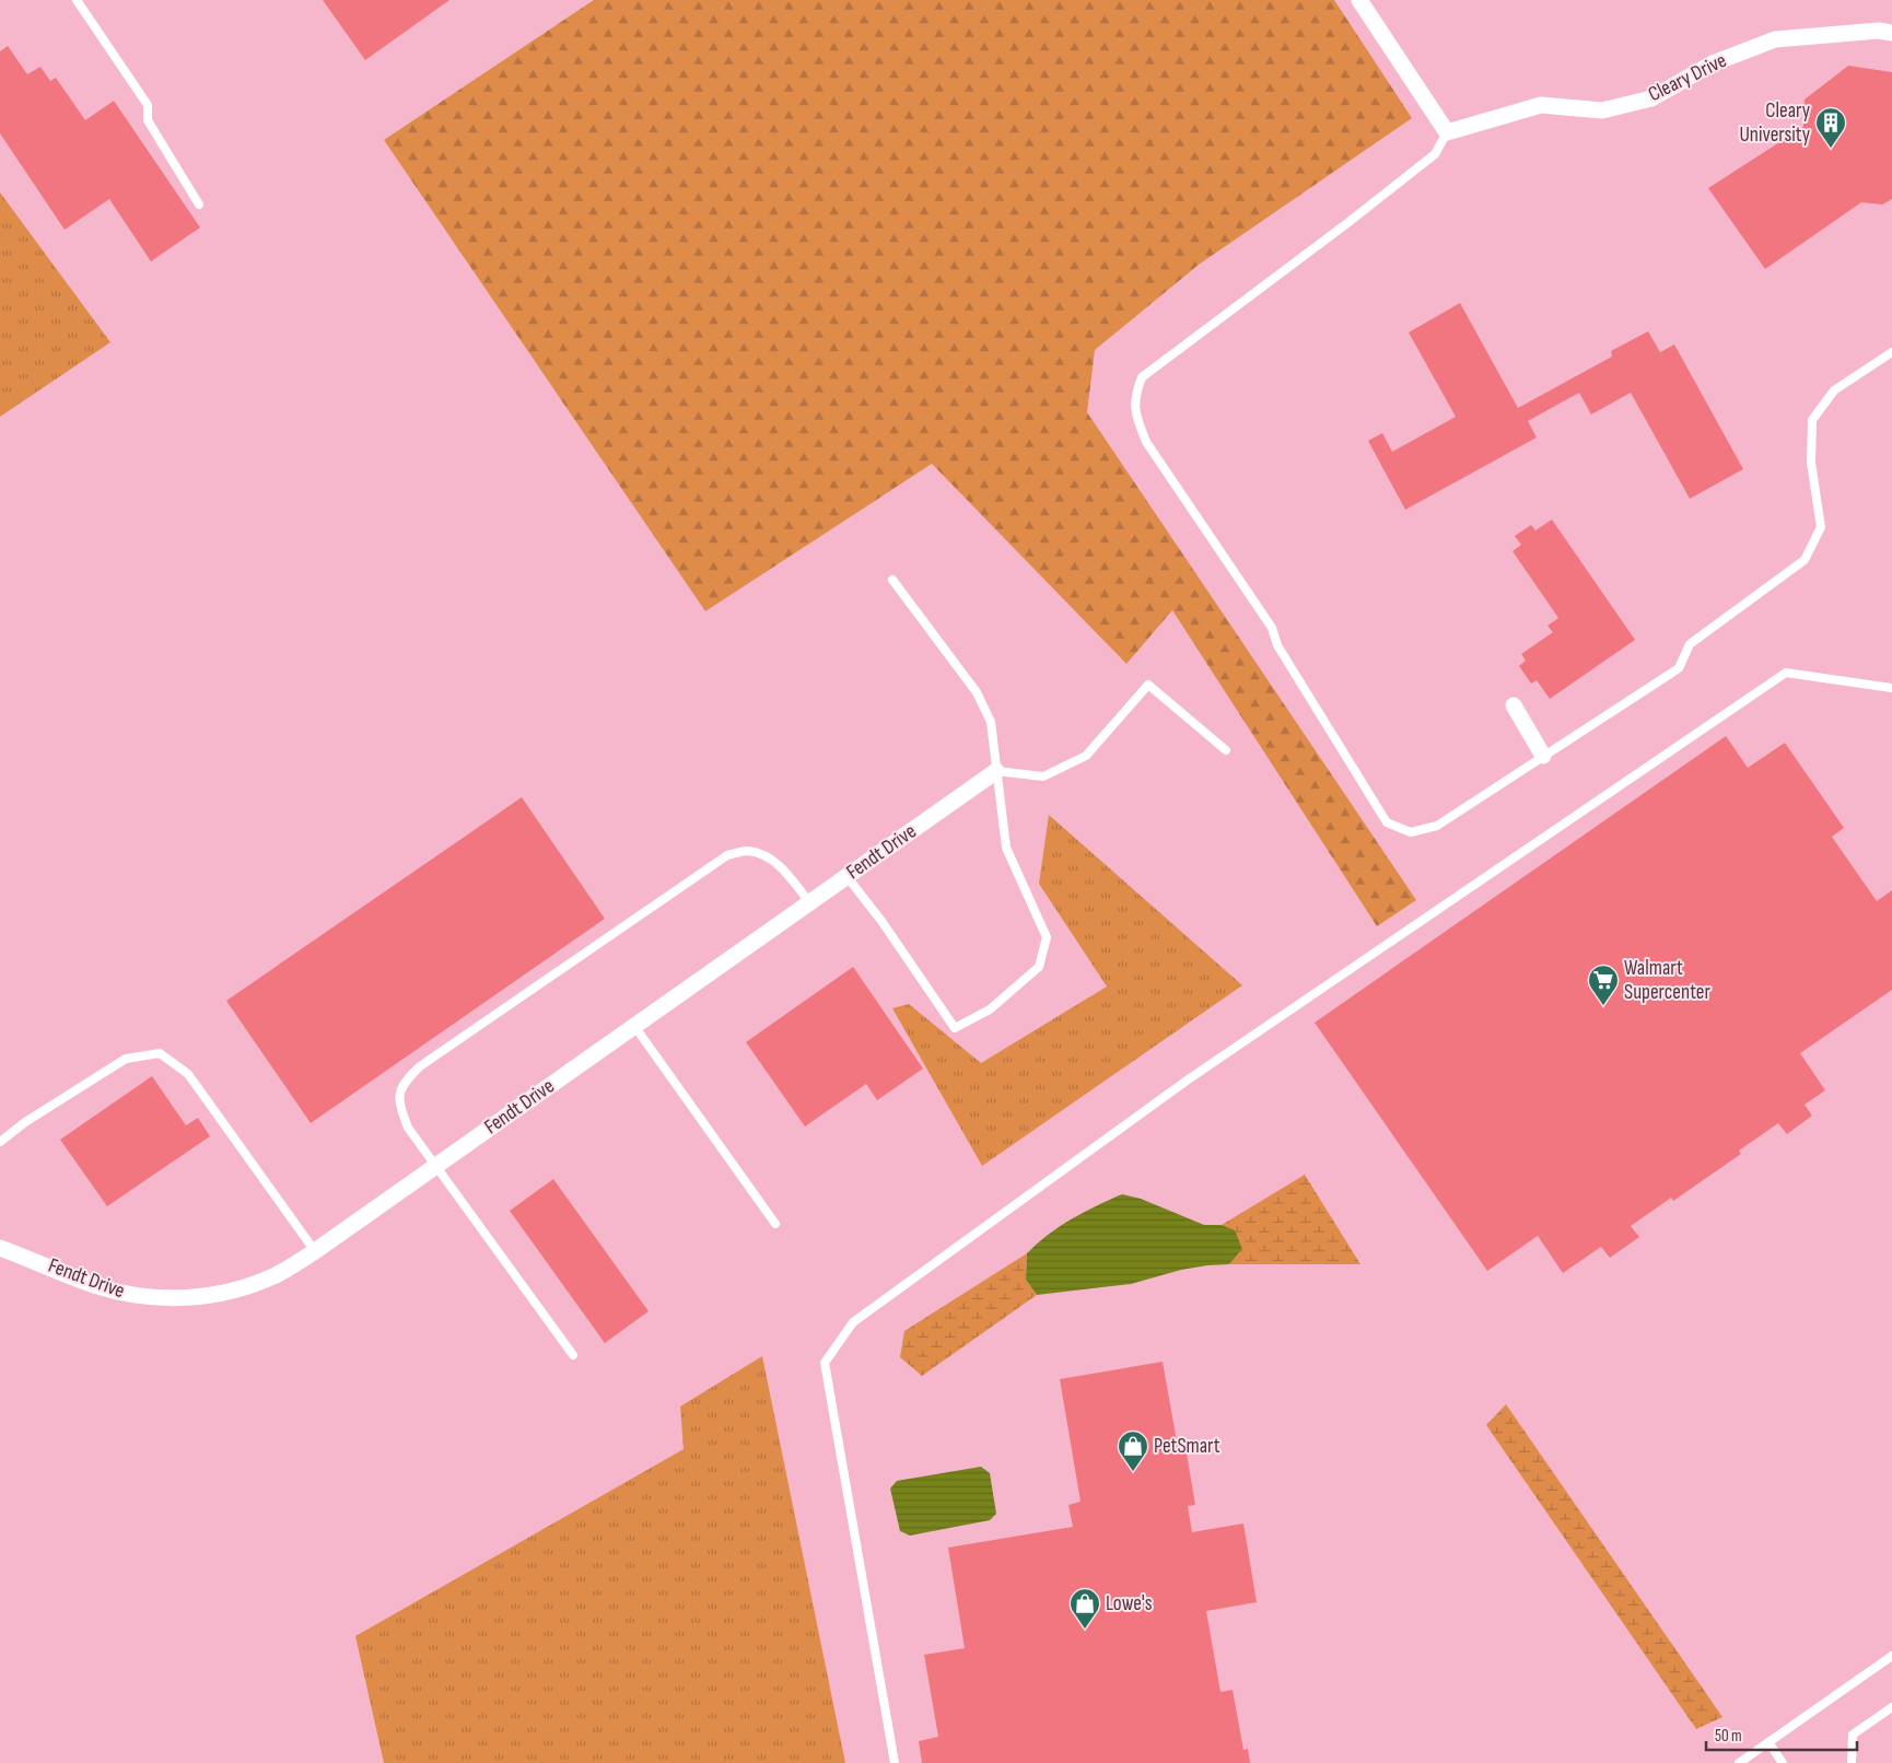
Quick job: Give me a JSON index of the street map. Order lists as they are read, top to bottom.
{
  "streets": {
    "street": ["Cleary Drive", "Fendt Drive"]
  },
  "places": {
    "building": ["Cleary University"],
    "supermarket": ["Walmart Supercenter"],
    "shop": ["PetSmart", "Lowe's"]
  },
  "scale_bar": "50 m"
}
